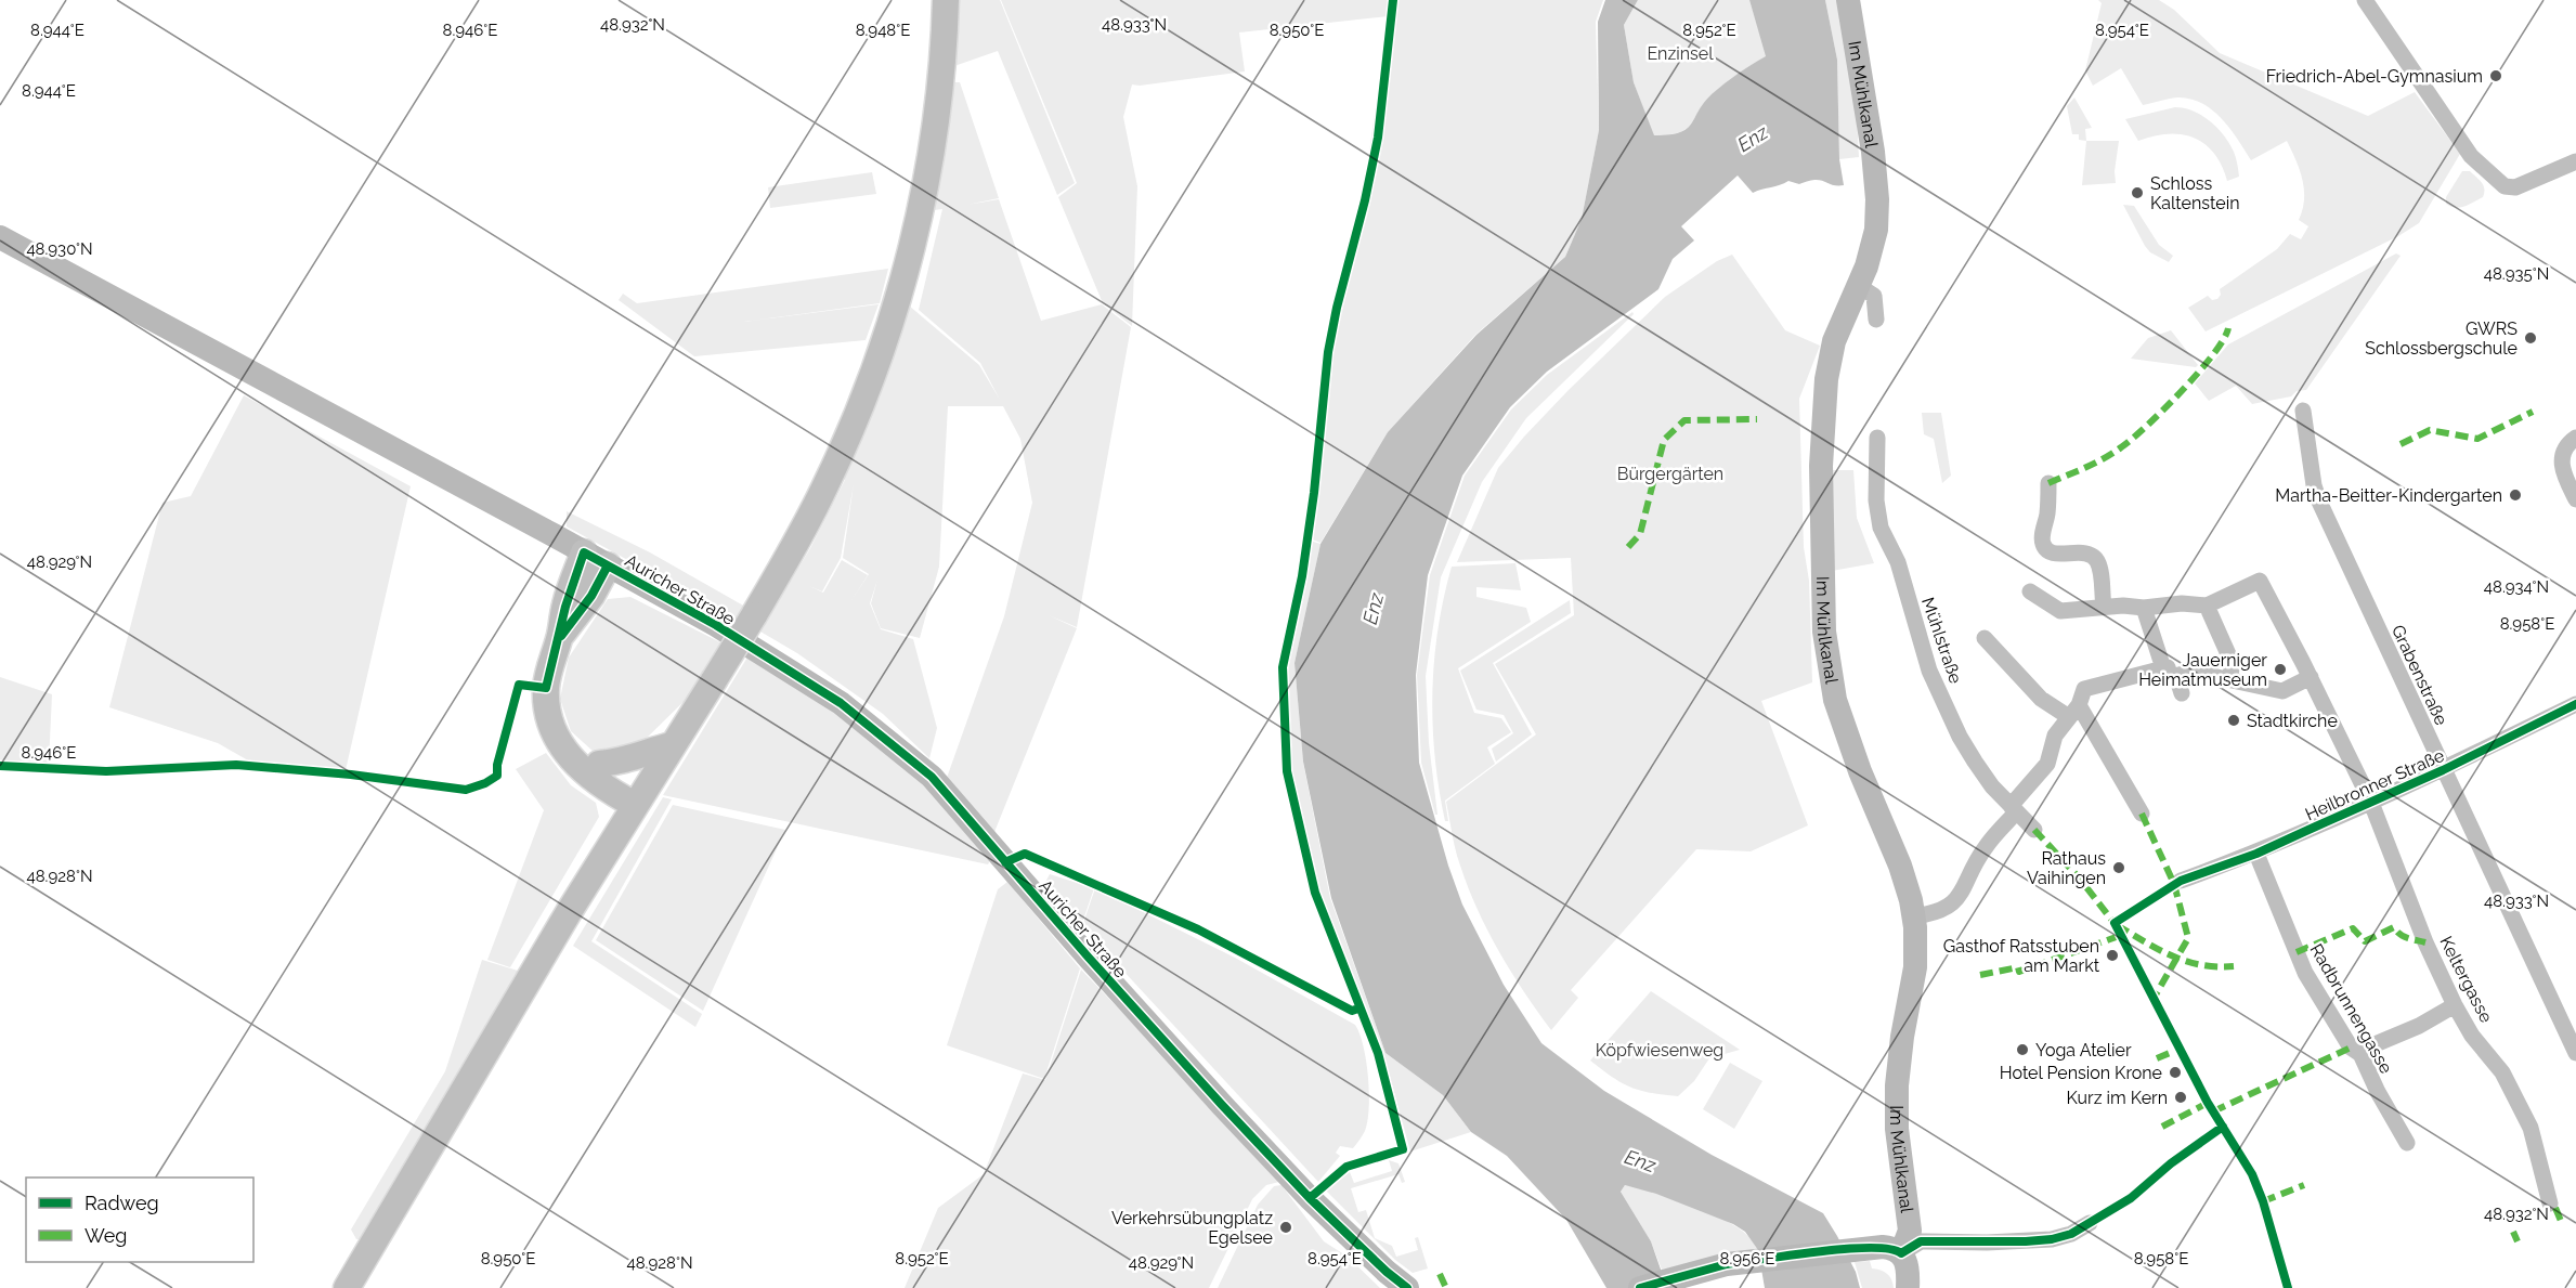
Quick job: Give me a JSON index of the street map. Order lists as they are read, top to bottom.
{
  "streets": {
    "street": [
      "Im Mühlkanal",
      "Auricher Straße",
      "Mühlstraße",
      "Grabenstraße",
      "Heilbronner Straße",
      "Keltergasse",
      "Radbrunnengasse"
    ]
  },
  "crossings": [
    ["Grabenstraße", "Heilbronner Straße"],
    ["Heilbronner Straße", "Keltergasse"],
    ["Heilbronner Straße", "Radbrunnengasse"]
  ],
  "water": ["Enz"],
  "parks": ["Enzinsel", "Bürgergärten", "Köpfwiesenweg"],
  "places": [
    "Friedrich-Abel-Gymnasium",
    "Schloss Kaltenstein",
    "GWRS Schlossbergschule",
    "Martha-Beitter-Kindergarten",
    "Jauerniger Heimatmuseum",
    "Stadtkirche",
    "Rathaus Vaihingen",
    "Gasthof Ratsstuben am Markt",
    "Yoga Atelier",
    "Hotel Pension Krone",
    "Kurz im Kern",
    "Verkehrsübungplatz Egelsee"
  ],
  "legend": ["Radweg", "Weg"],
  "coordinates": [
    "48.932°N",
    "48.933°N",
    "8.954°E",
    "8.944°E",
    "8.946°E",
    "8.948°E",
    "8.950°E",
    "8.952°E",
    "48.930°N",
    "48.935°N",
    "48.929°N",
    "48.934°N",
    "8.958°E",
    "48.928°N",
    "8.956°E"
  ]
}
